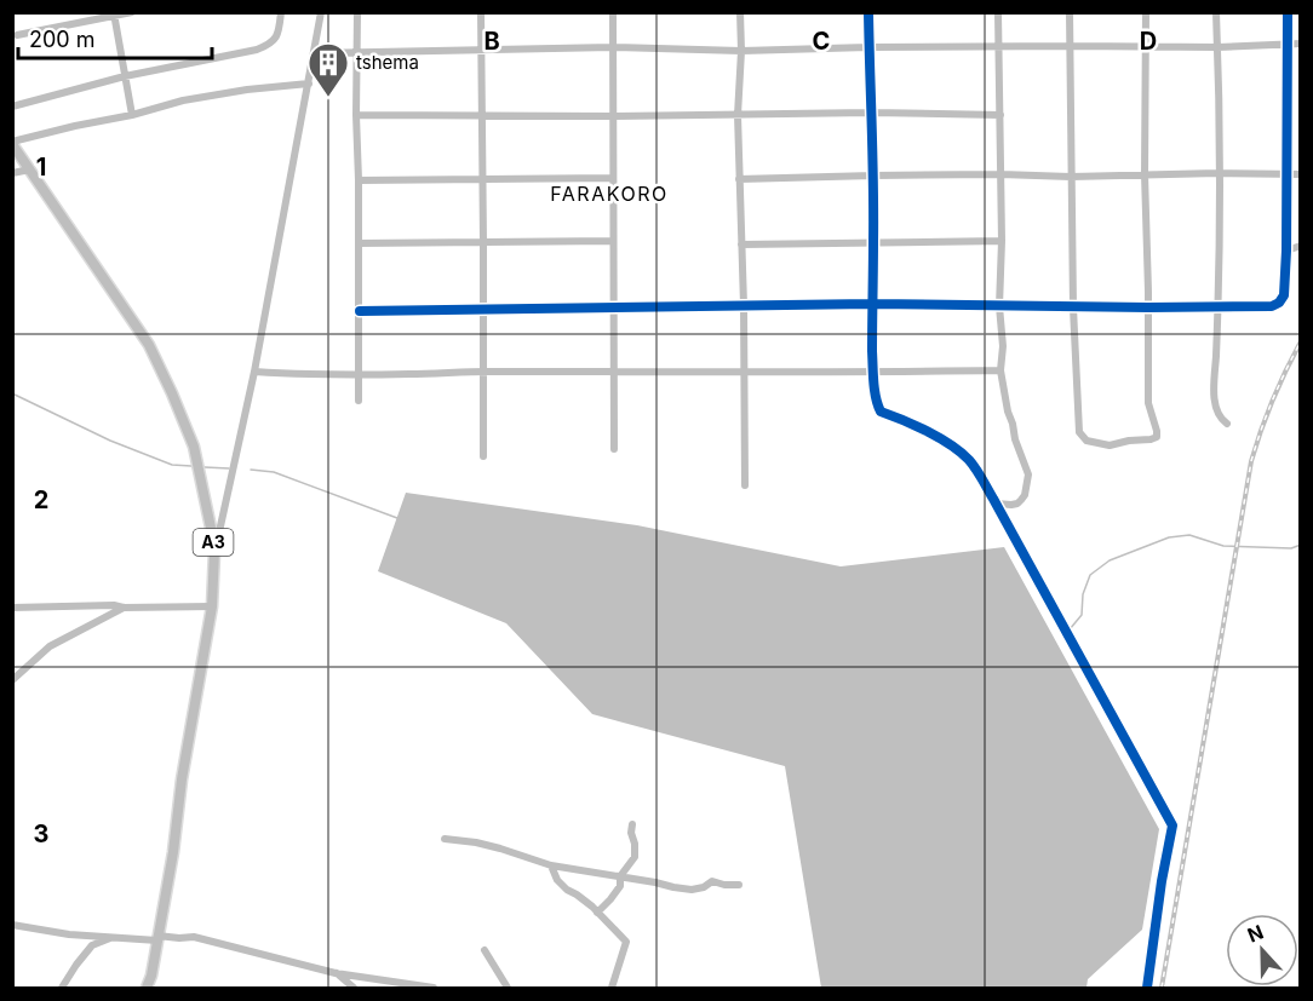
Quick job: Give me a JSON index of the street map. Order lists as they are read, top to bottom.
{
  "streets": {
    "highway": ["A3"]
  },
  "districts": ["FARAKORO"],
  "places": {
    "building": ["tshema"]
  },
  "scale_bar": "200 m",
  "north": "top",
  "grid": {
    "columns": ["B", "C", "D"],
    "rows": ["1", "2", "3"]
  }
}
